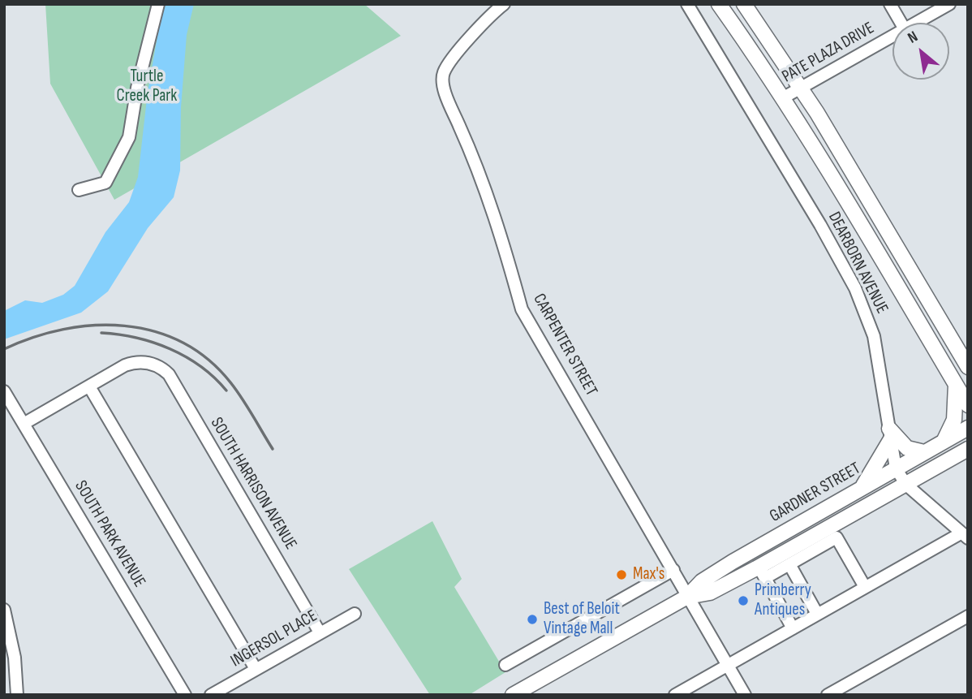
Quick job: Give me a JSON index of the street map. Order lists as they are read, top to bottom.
{
  "streets": {
    "main road": ["GARDNER STREET"],
    "street": [
      "PATE PLAZA DRIVE",
      "DEARBORN AVENUE",
      "CARPENTER STREET",
      "SOUTH HARRISON AVENUE",
      "SOUTH PARK AVENUE",
      "INGERSOL PLACE"
    ]
  },
  "crossings": [
    ["DEARBORN AVENUE", "GARDNER STREET"],
    ["CARPENTER STREET", "GARDNER STREET"],
    ["SOUTH HARRISON AVENUE", "INGERSOL PLACE"]
  ],
  "parks": ["Turtle Creek Park"],
  "places": ["Max's", "Primberry Antiques", "Best of Beloit Vintage Mall"],
  "north": "top left"
}
